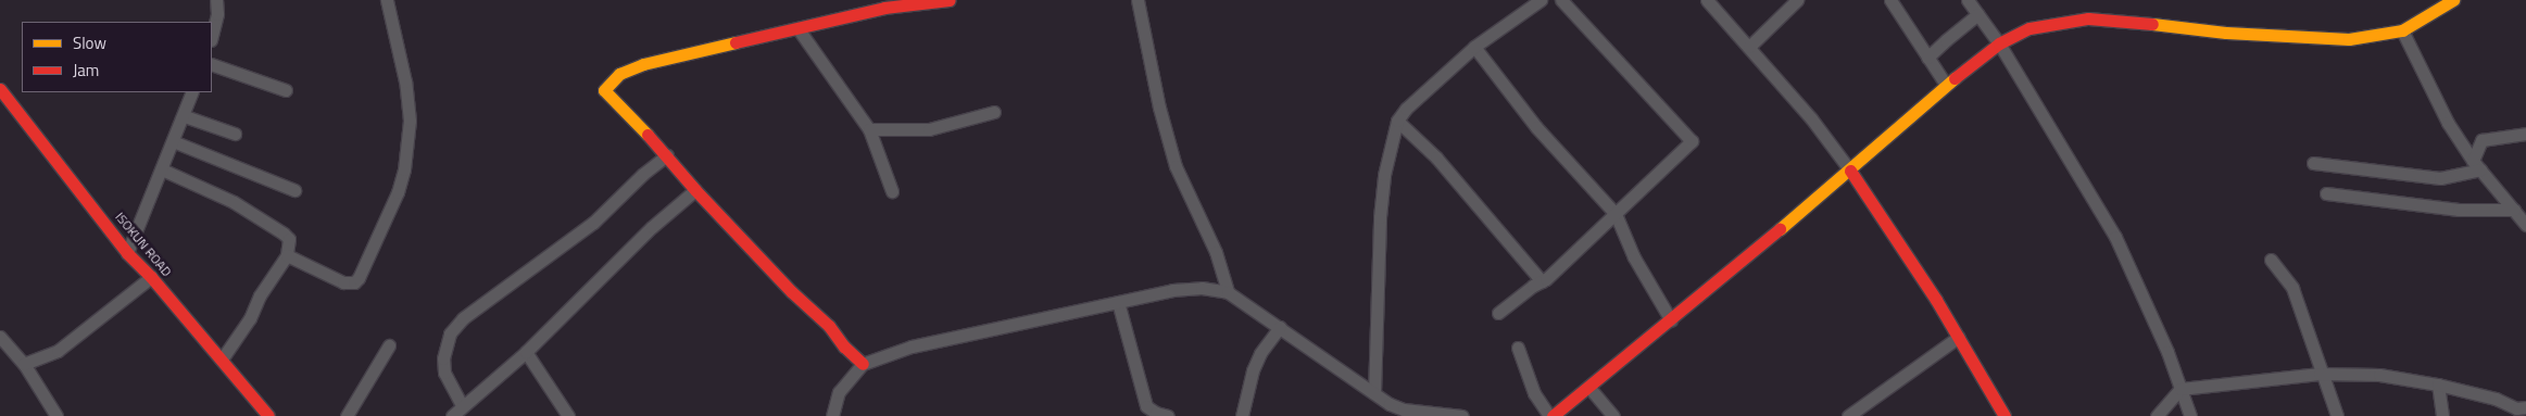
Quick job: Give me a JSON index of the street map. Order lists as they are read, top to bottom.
{
  "streets": {
    "main road": ["ISOKUN ROAD"]
  },
  "legend": ["Slow", "Jam"]
}
